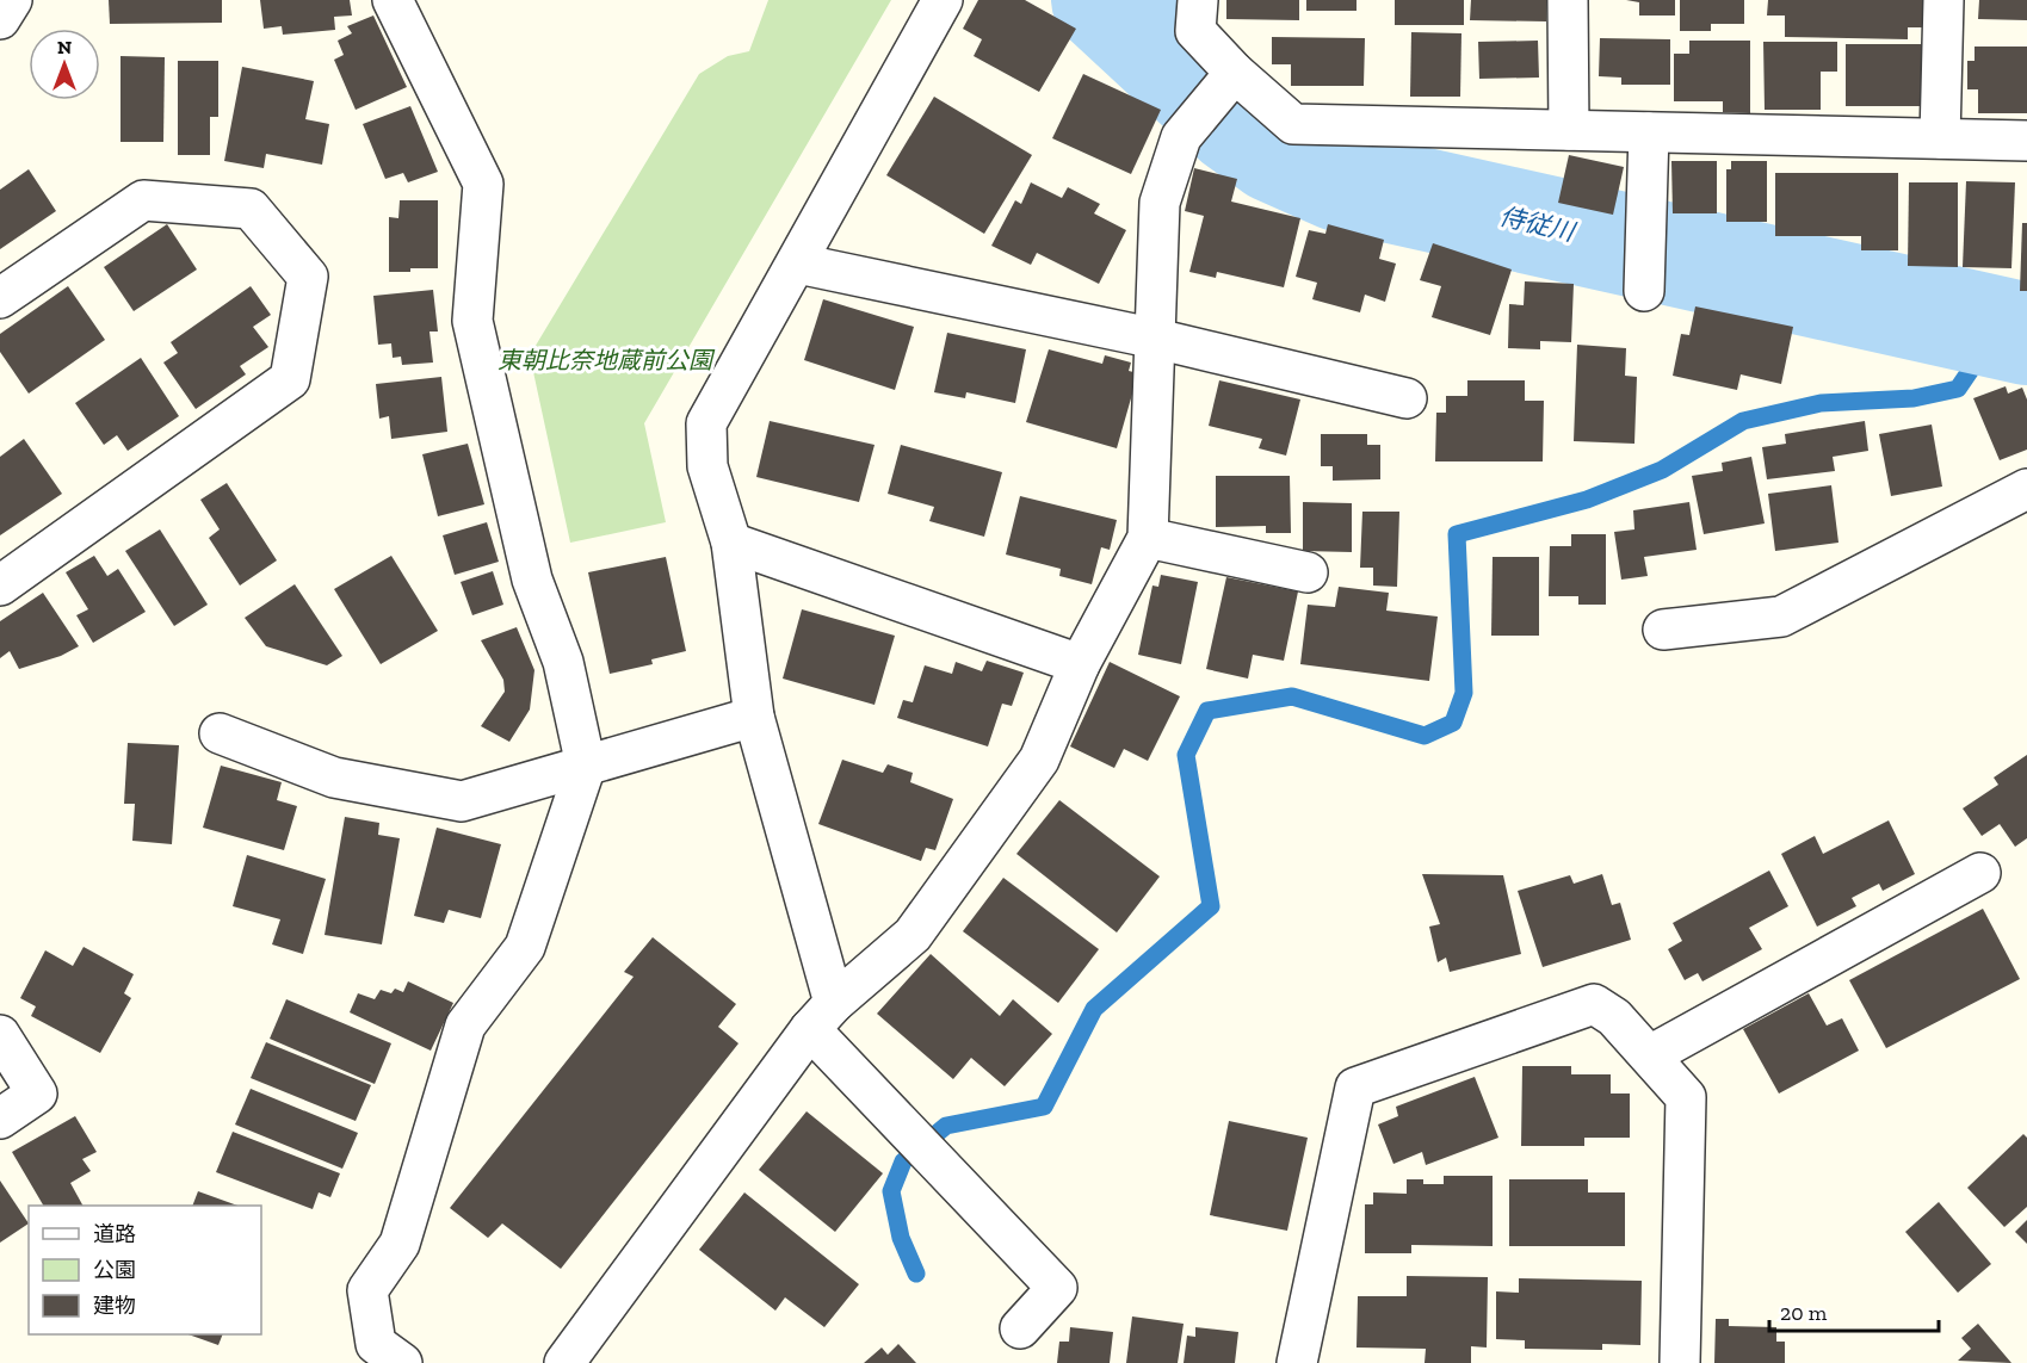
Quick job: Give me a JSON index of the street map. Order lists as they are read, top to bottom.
{
  "water": ["侍従川"],
  "parks": ["東朝比奈地蔵前公園"],
  "legend": ["道路", "公園", "建物"],
  "scale_bar": "20 m",
  "north": "top"
}
